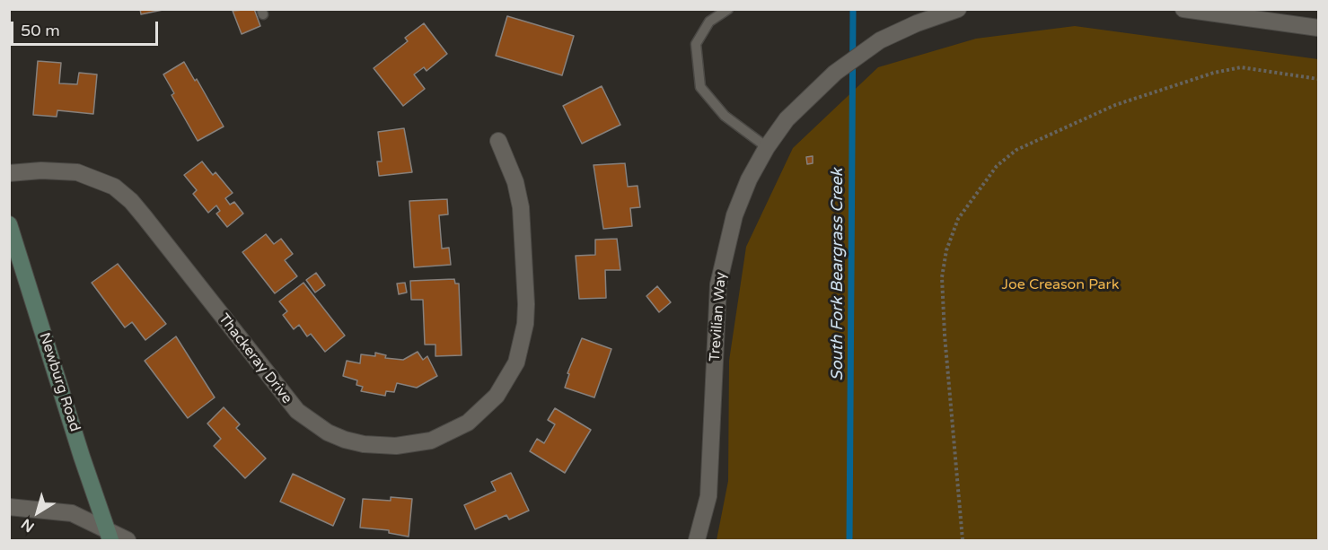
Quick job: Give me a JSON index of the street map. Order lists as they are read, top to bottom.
{
  "streets": {
    "main road": ["Newburg Road"],
    "street": ["Trevilian Way", "Thackeray Drive"]
  },
  "water": ["South Fork Beargrass Creek"],
  "parks": ["Joe Creason Park"],
  "scale_bar": "50 m",
  "north": "bottom left"
}
